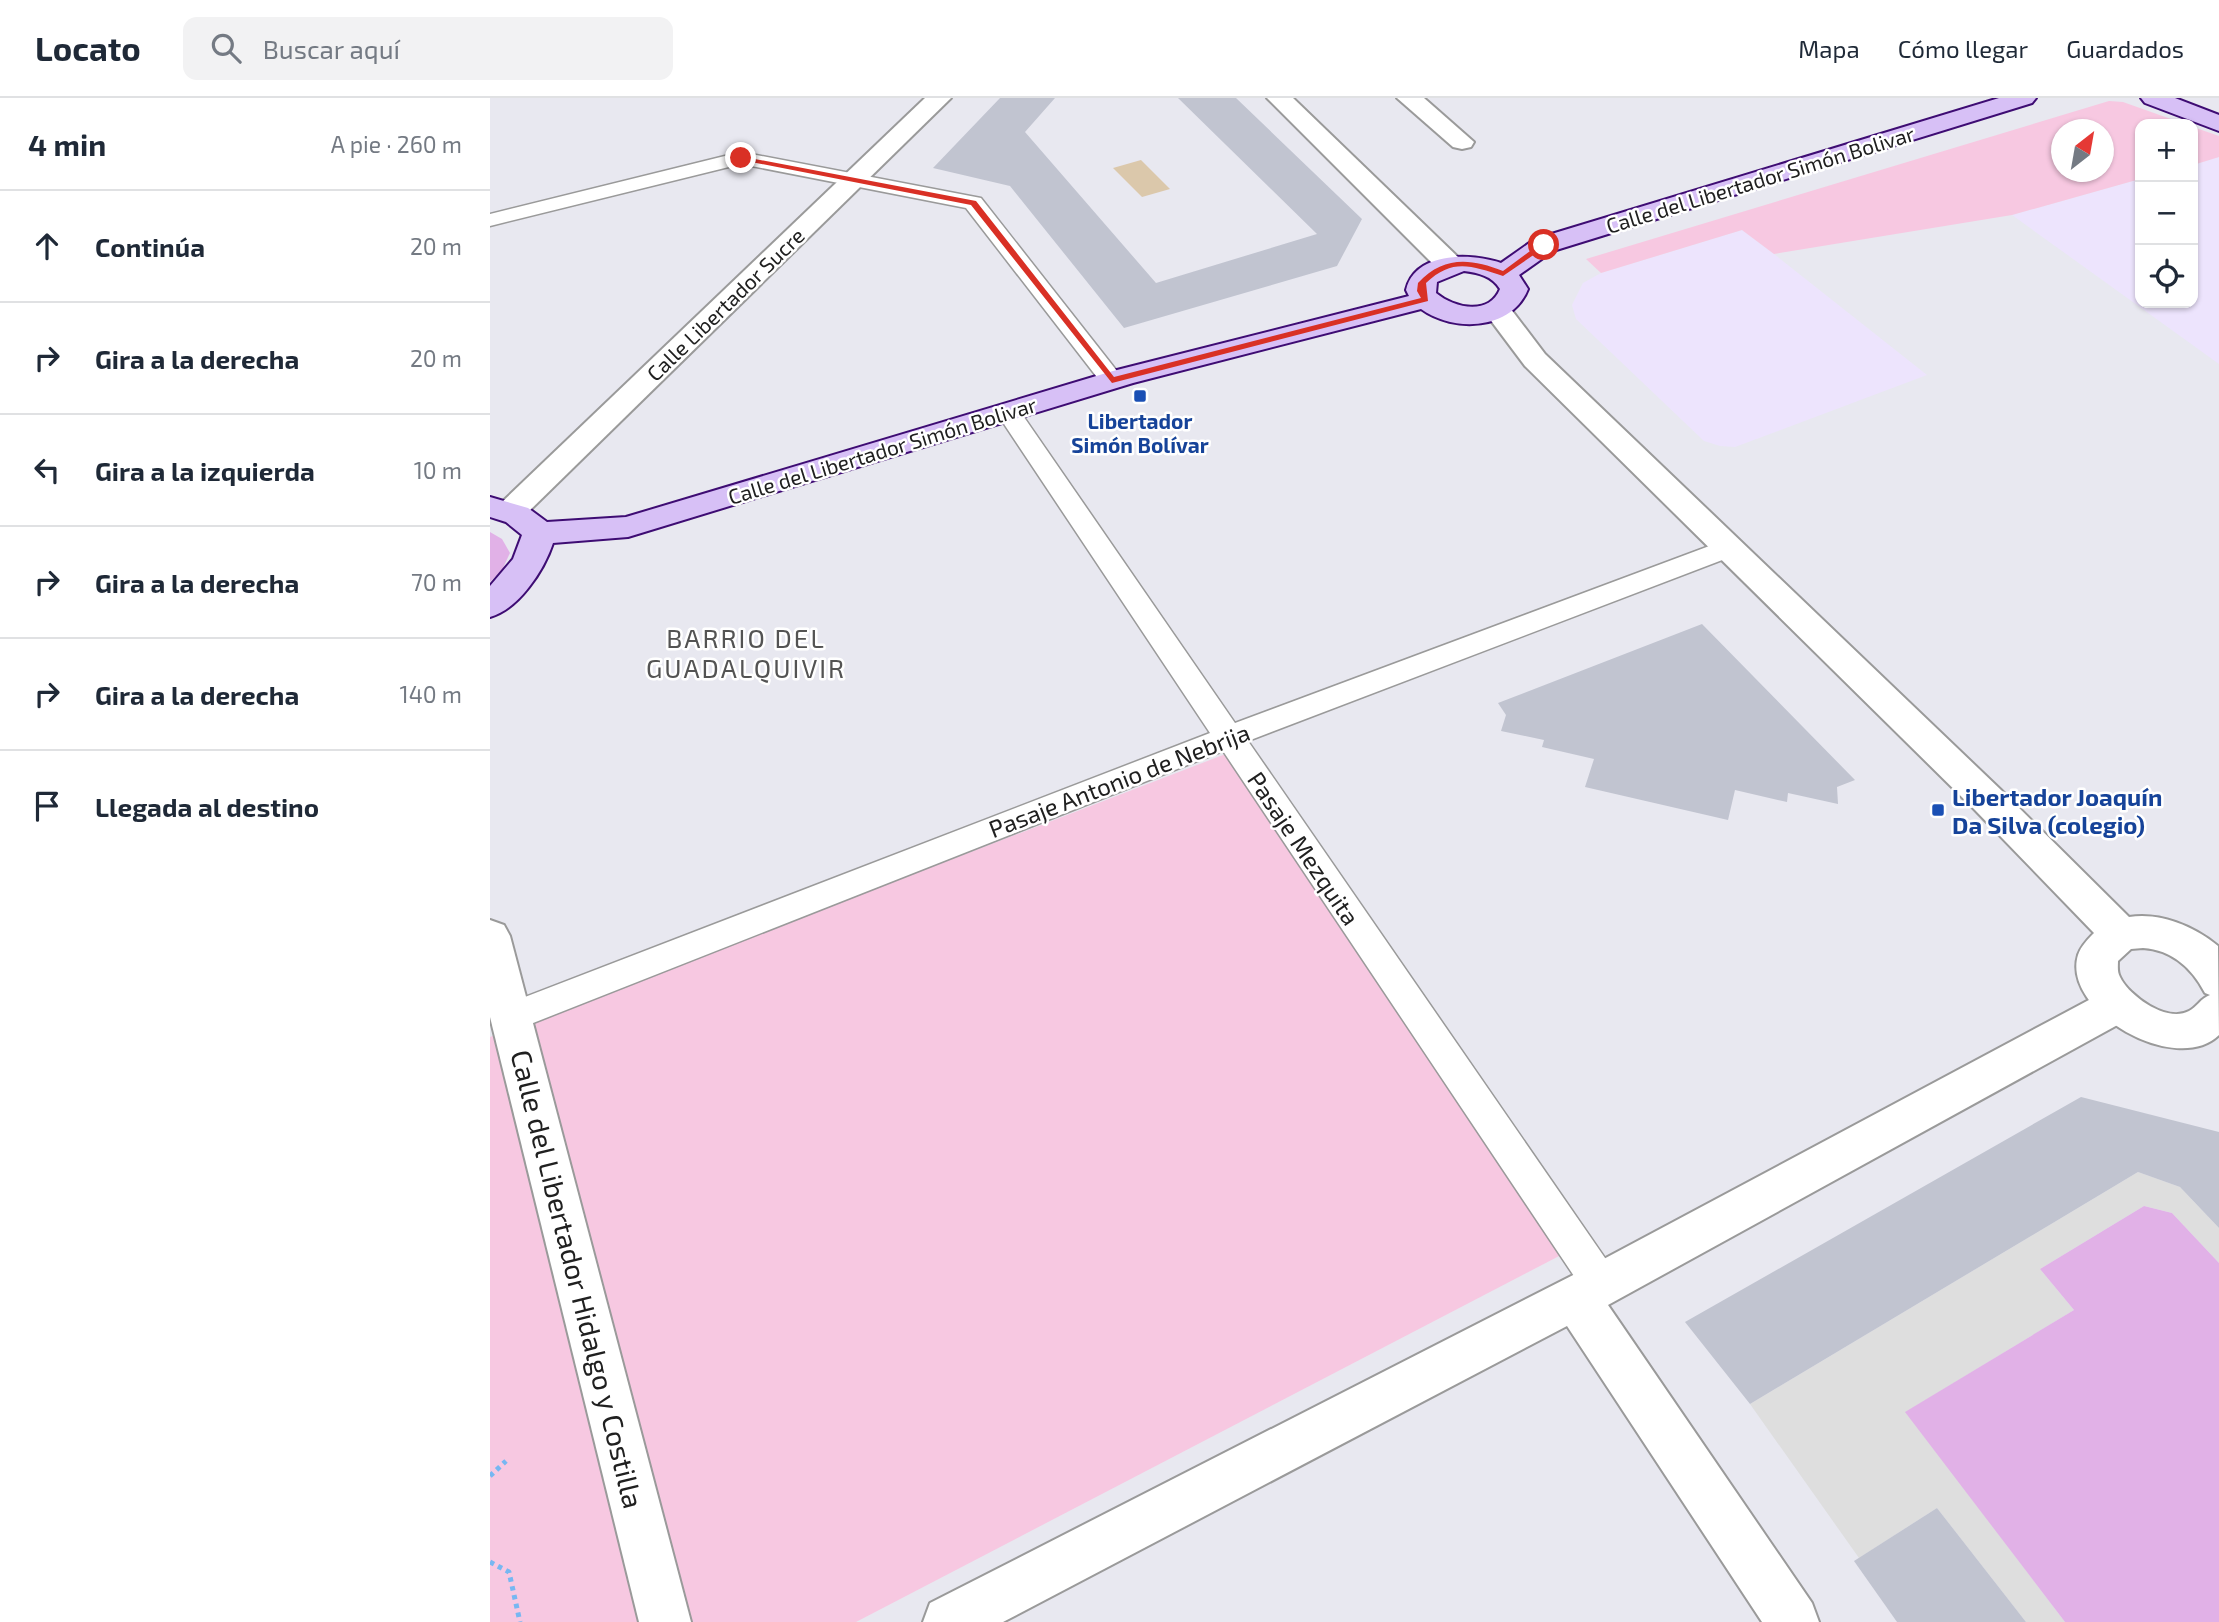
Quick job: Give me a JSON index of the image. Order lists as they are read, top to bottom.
{
  "streets": {
    "main road": ["Calle del Libertador Simón Bolivar"],
    "street": [
      "Calle Libertador Sucre",
      "Pasaje Antonio de Nebrija",
      "Pasaje Mezquita",
      "Calle del Libertador Hidalgo y Costilla"
    ]
  },
  "crossings": [
    ["Calle del Libertador Simón Bolivar", "Pasaje Mezquita"],
    ["Pasaje Antonio de Nebrija", "Pasaje Mezquita"],
    ["Pasaje Antonio de Nebrija", "Calle del Libertador Hidalgo y Costilla"]
  ],
  "districts": ["BARRIO DEL GUADALQUIVIR"],
  "places": {
    "transit": ["Libertador Simón Bolívar", "Libertador Joaquín Da Silva (colegio)"]
  },
  "north": "top right",
  "page": {
    "header": "Locato",
    "search": "Buscar aquí",
    "nav": ["Mapa", "Cómo llegar", "Guardados"],
    "heading": ["4 min", "A pie · 260 m"],
    "map_buttons": ["+", "−"],
    "list": [
      ["Continúa", "20 m"],
      ["Gira a la derecha", "20 m"],
      ["Gira a la izquierda", "10 m"],
      ["Gira a la derecha", "70 m"],
      ["Gira a la derecha", "140 m"],
      "Llegada al destino"
    ]
  }
}
